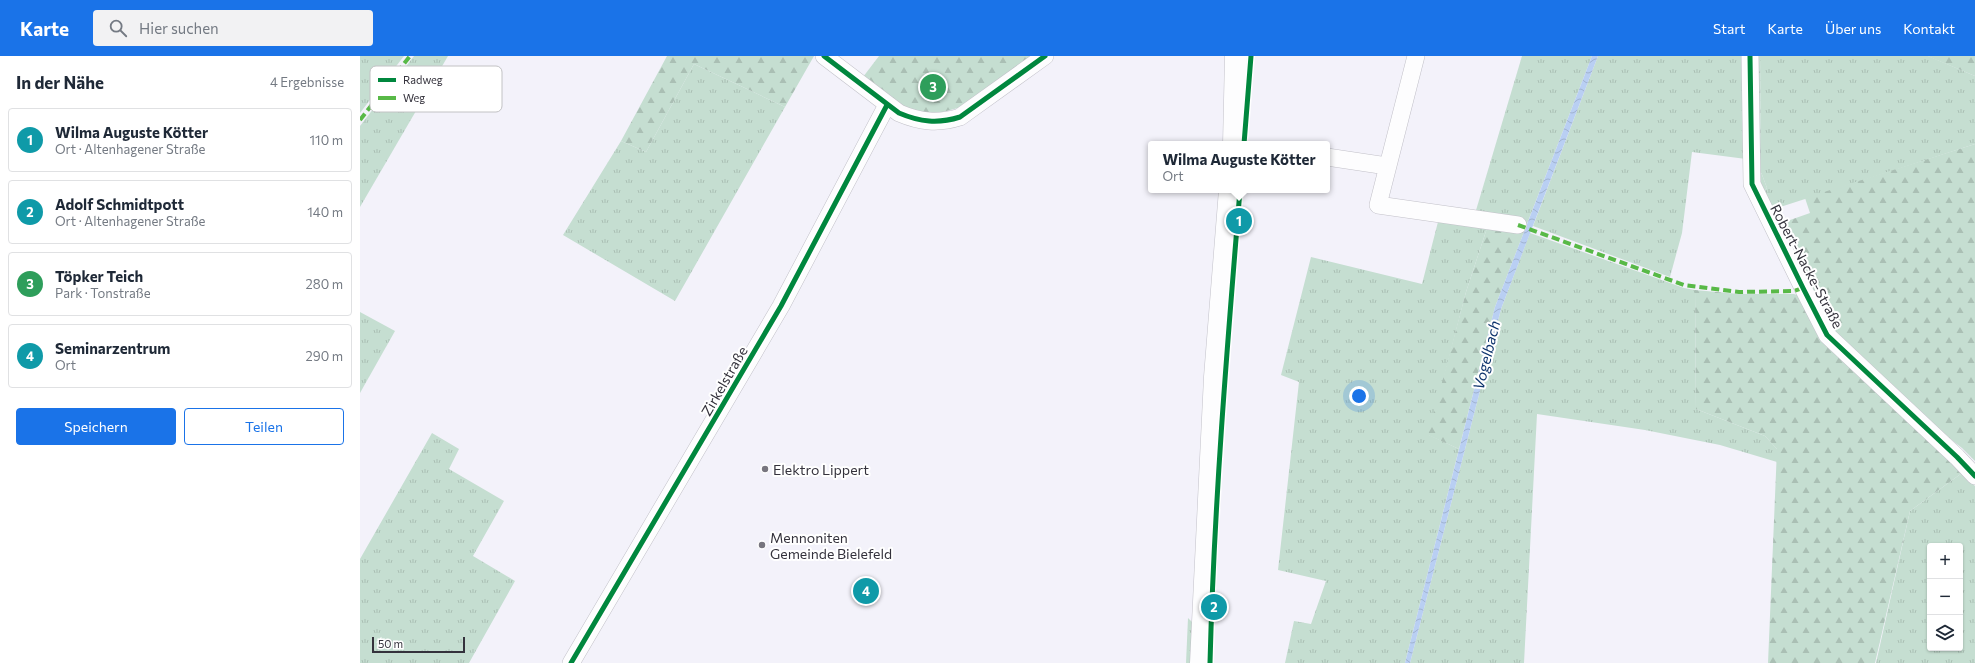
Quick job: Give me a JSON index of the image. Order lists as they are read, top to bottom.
{
  "streets": {
    "street": ["Robert-Nacke-Straße", "Zirkelstraße"]
  },
  "water": ["Vogelbach"],
  "places": ["Elektro Lippert", "Mennoniten Gemeinde Bielefeld"],
  "legend": ["Radweg", "Weg"],
  "scale_bar": "50 m",
  "page": {
    "header": "Karte",
    "search": "Hier suchen",
    "nav": [
      "Start",
      "Karte",
      "Über uns",
      "Kontakt"
    ],
    "heading": ["In der Nähe", "4 Ergebnisse"],
    "pins": [
      "3",
      "1",
      "4",
      "2"
    ],
    "list": [
      {
        "mark": "1",
        "name": "Wilma Auguste Kötter",
        "note": "Ort · Altenhagener Straße",
        "value": "110 m"
      },
      {
        "mark": "2",
        "name": "Adolf Schmidtpott",
        "note": "Ort · Altenhagener Straße",
        "value": "140 m"
      },
      {
        "mark": "3",
        "name": "Töpker Teich",
        "note": "Park · Tonstraße",
        "value": "280 m"
      },
      {
        "mark": "4",
        "name": "Seminarzentrum",
        "note": "Ort",
        "value": "290 m"
      }
    ],
    "popup": ["Wilma Auguste Kötter", "Ort"],
    "buttons": ["Speichern", "Teilen"],
    "map_buttons": ["+", "−"],
    "scale": "50 m"
  }
}
